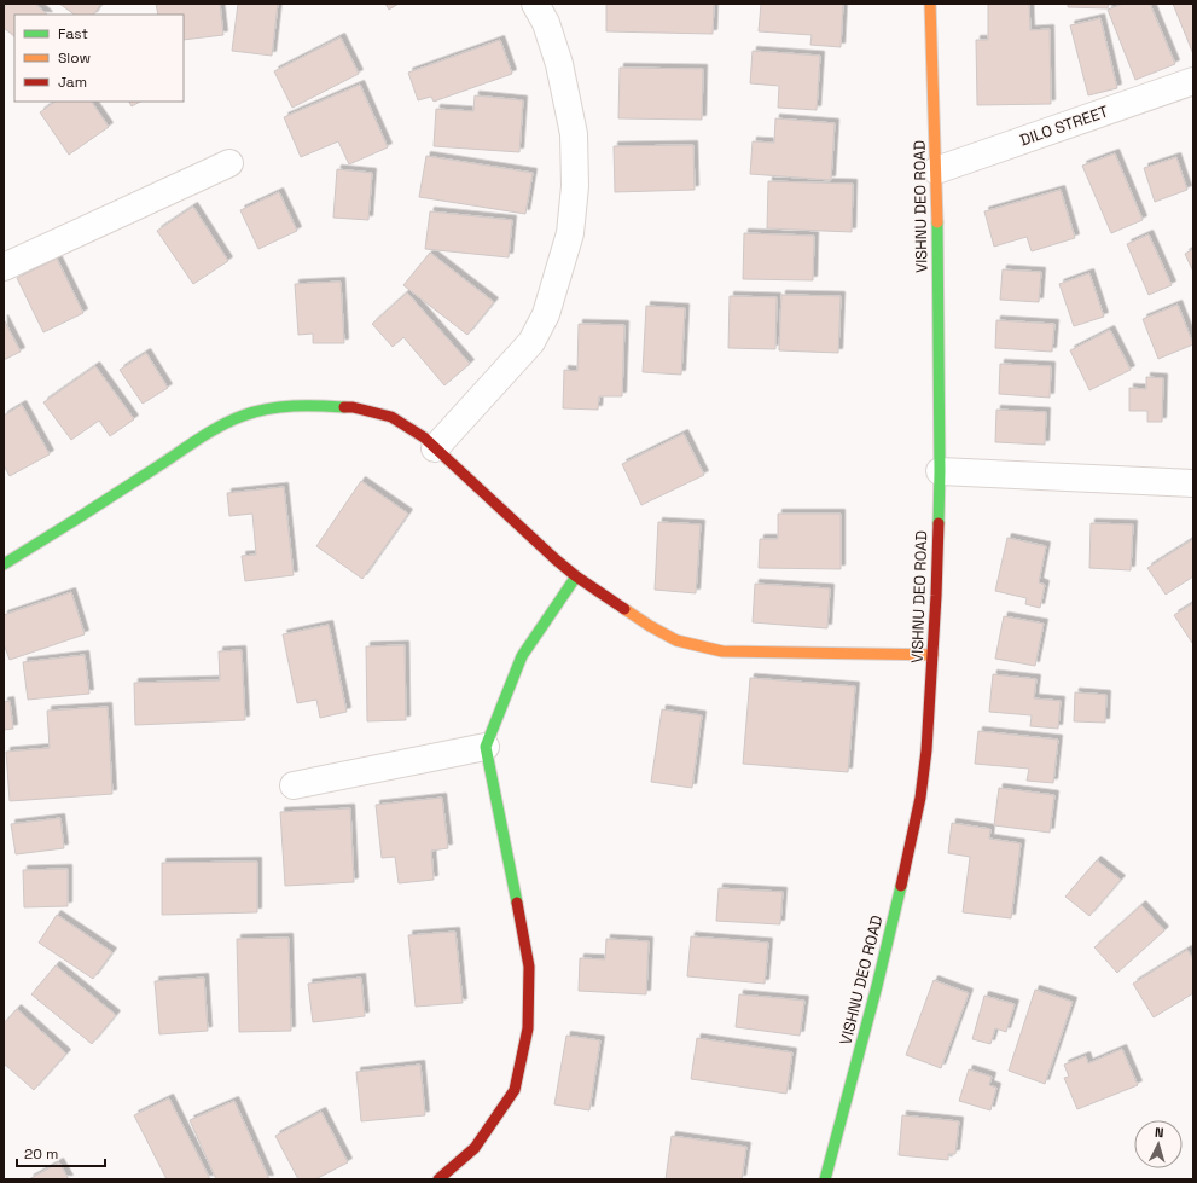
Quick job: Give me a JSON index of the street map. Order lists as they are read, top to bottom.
{
  "streets": {
    "street": ["DILO STREET", "VISHNU DEO ROAD"]
  },
  "crossings": [
    ["DILO STREET", "VISHNU DEO ROAD"]
  ],
  "legend": ["Fast", "Slow", "Jam"],
  "scale_bar": "20 m",
  "north": "top"
}
